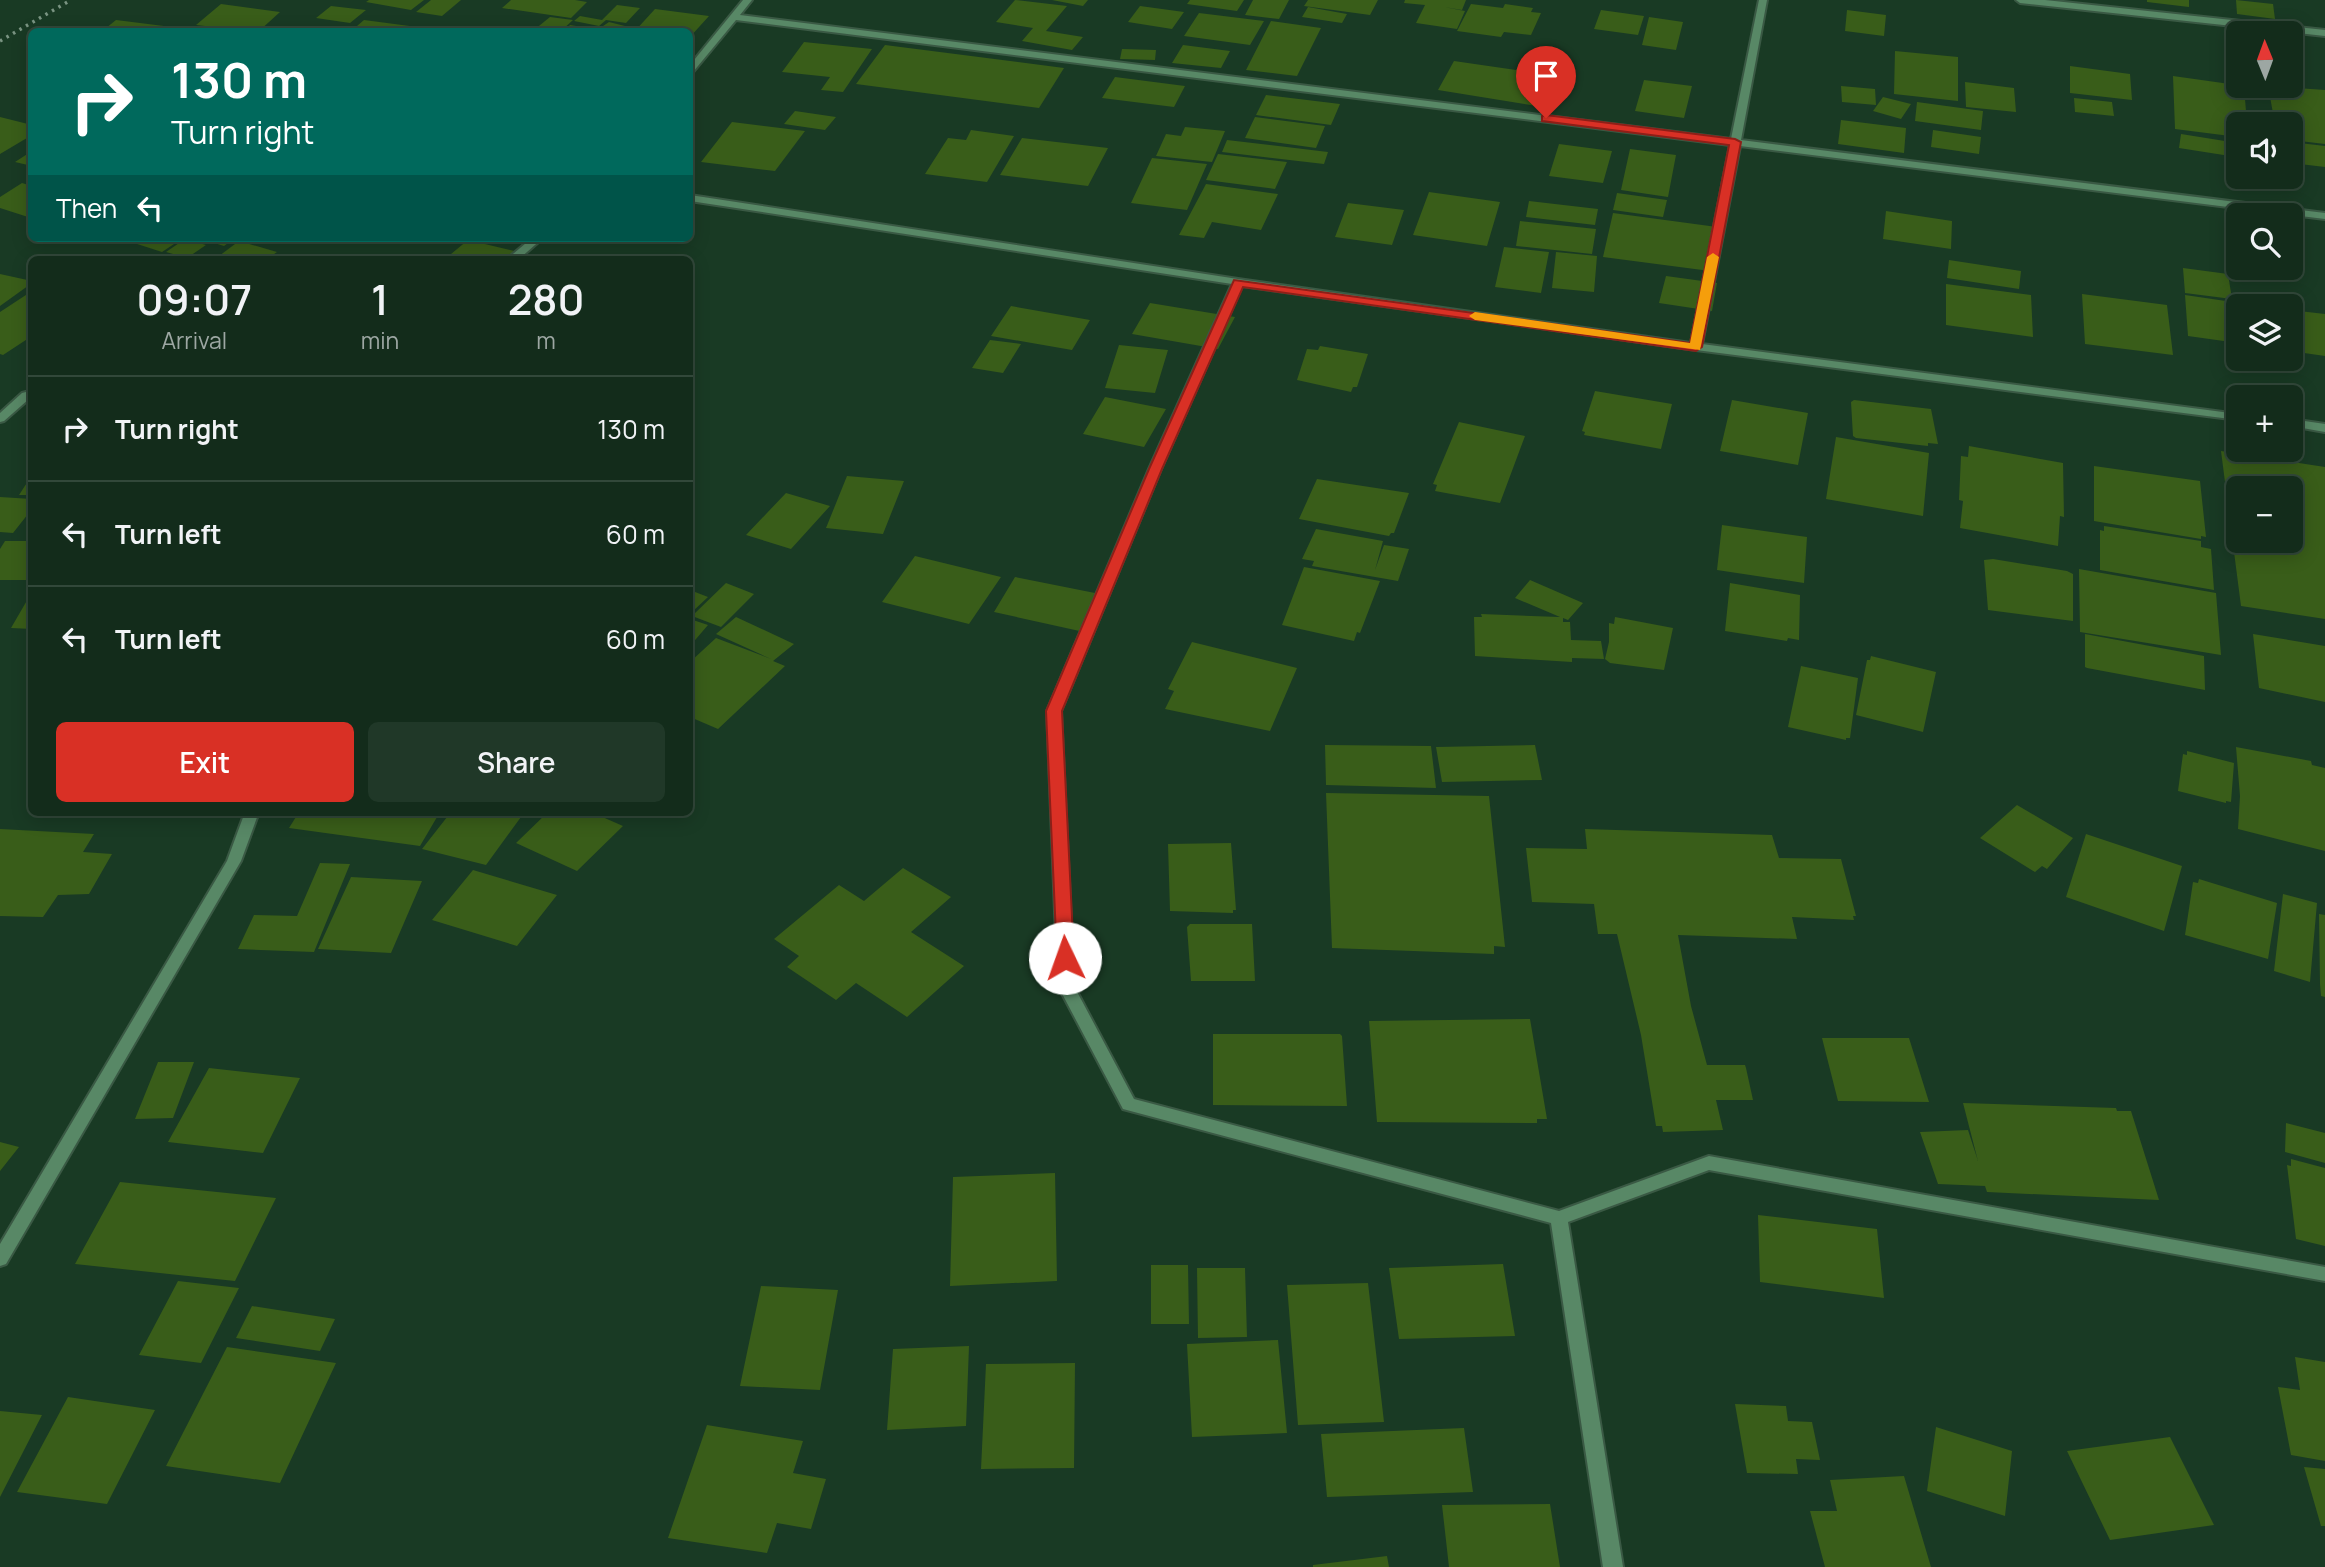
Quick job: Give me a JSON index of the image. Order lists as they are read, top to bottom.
{
  "north": "top",
  "page": {
    "map_buttons": ["+", "−"],
    "turn": ["130 m", "Turn right"],
    "then": "Then",
    "eta": [
      "09:07",
      "Arrival",
      "1",
      "min",
      "280",
      "m"
    ],
    "list": [
      {
        "name": "Turn right",
        "value": "130 m"
      },
      {
        "name": "Turn left",
        "value": "60 m"
      },
      {
        "name": "Turn left",
        "value": "60 m"
      }
    ],
    "buttons": ["Exit", "Share"]
  }
}
